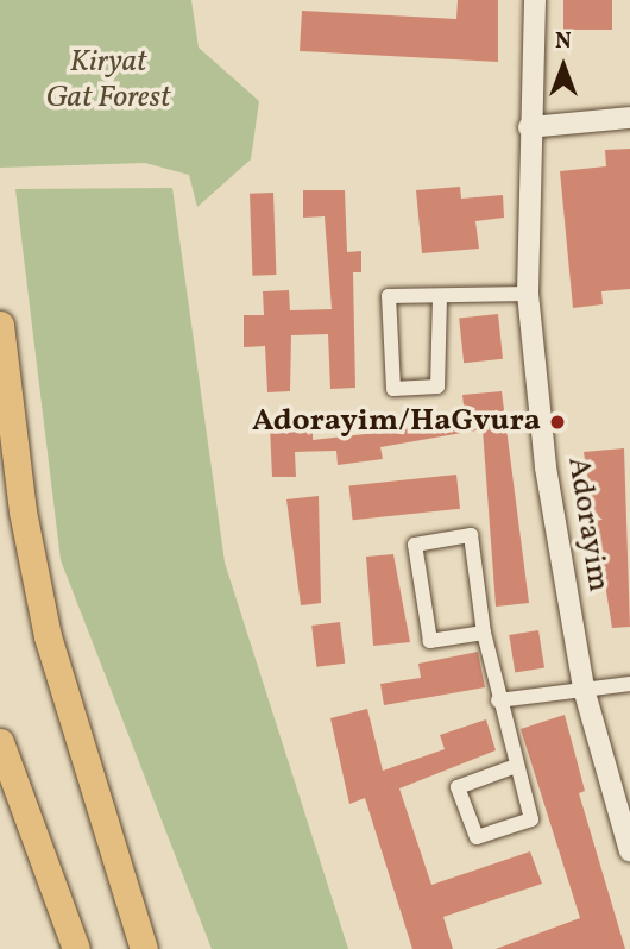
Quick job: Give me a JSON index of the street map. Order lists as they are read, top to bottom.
{
  "streets": {
    "street": ["Adorayim"]
  },
  "parks": ["Kiryat Gat Forest"],
  "places": ["Adorayim/HaGvura"],
  "north": "top"
}
